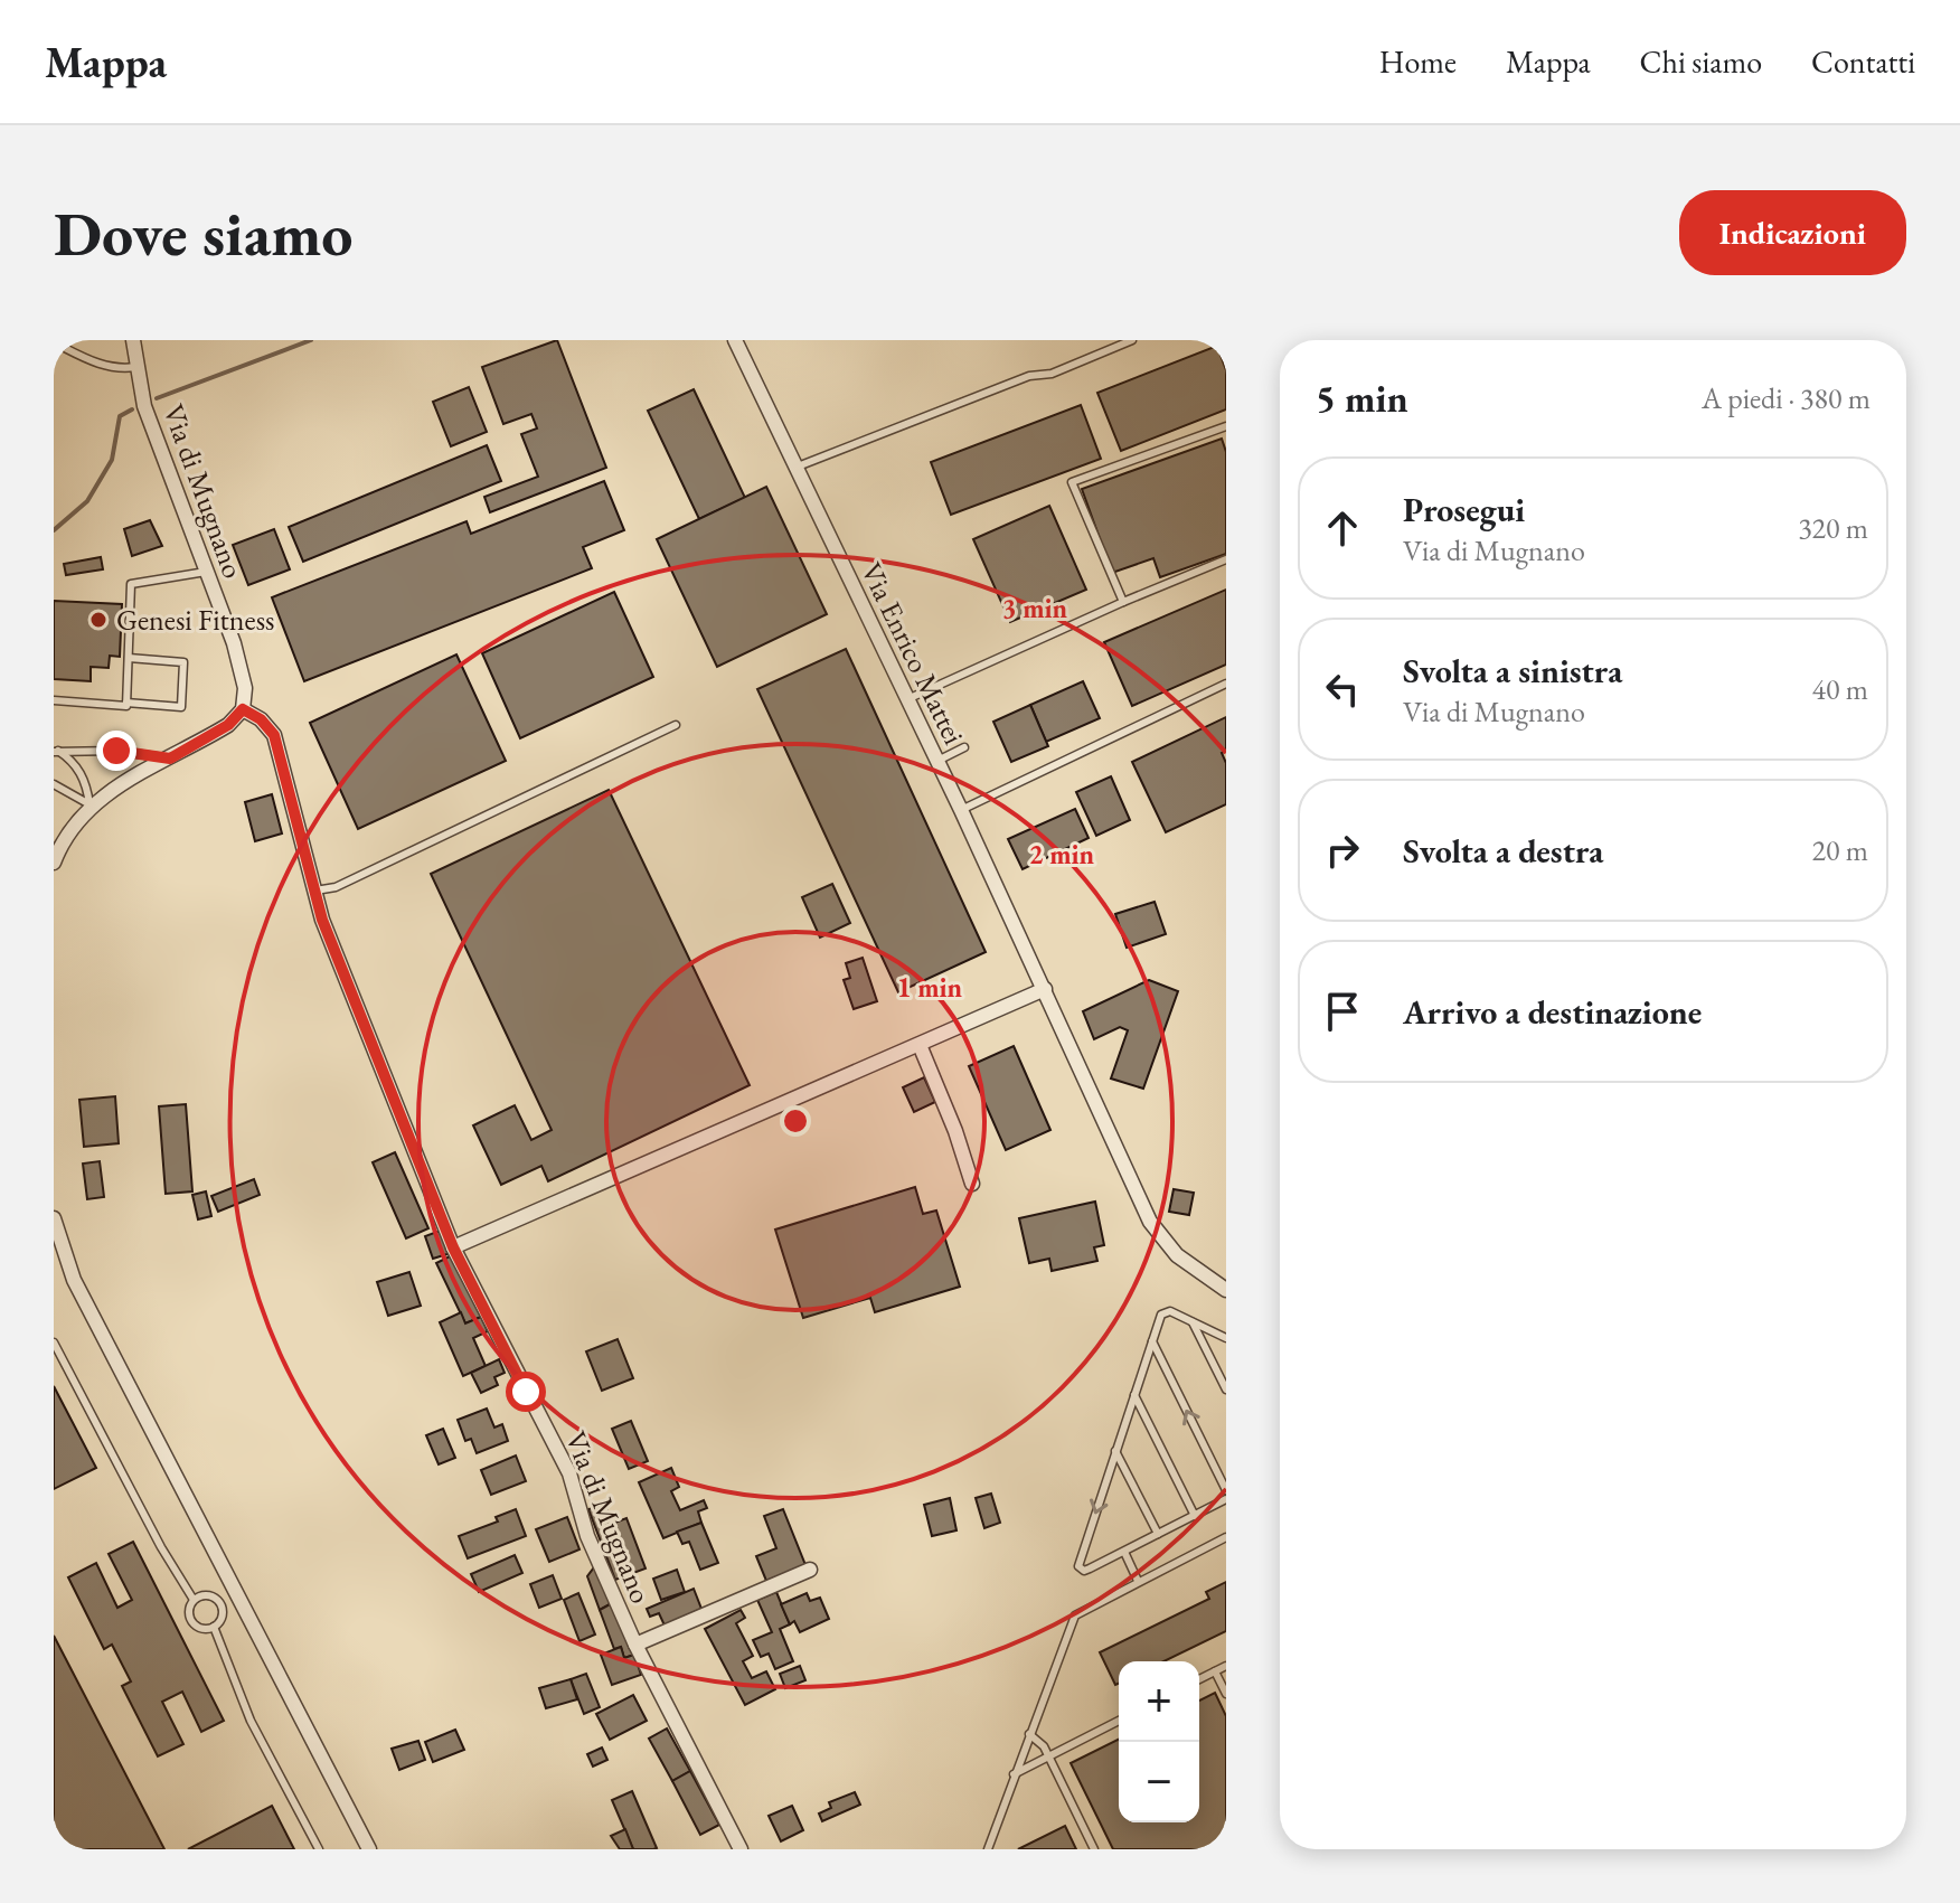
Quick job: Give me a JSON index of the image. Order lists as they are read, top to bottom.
{
  "streets": {
    "street": ["Via di Mugnano", "Via Enrico Mattei"]
  },
  "places": ["Genesi Fitness"],
  "page": {
    "header": "Mappa",
    "nav": [
      "Home",
      "Mappa",
      "Chi siamo",
      "Contatti"
    ],
    "buttons": "Indicazioni",
    "title": "Dove siamo",
    "heading": ["5 min", "A piedi · 380 m"],
    "list": [
      ["Prosegui", "Via di Mugnano", "320 m"],
      ["Svolta a sinistra", "Via di Mugnano", "40 m"],
      ["Svolta a destra", "20 m"],
      "Arrivo a destinazione"
    ],
    "map_buttons": ["+", "−"]
  },
  "rings": ["3 min", "2 min", "1 min"]
}
